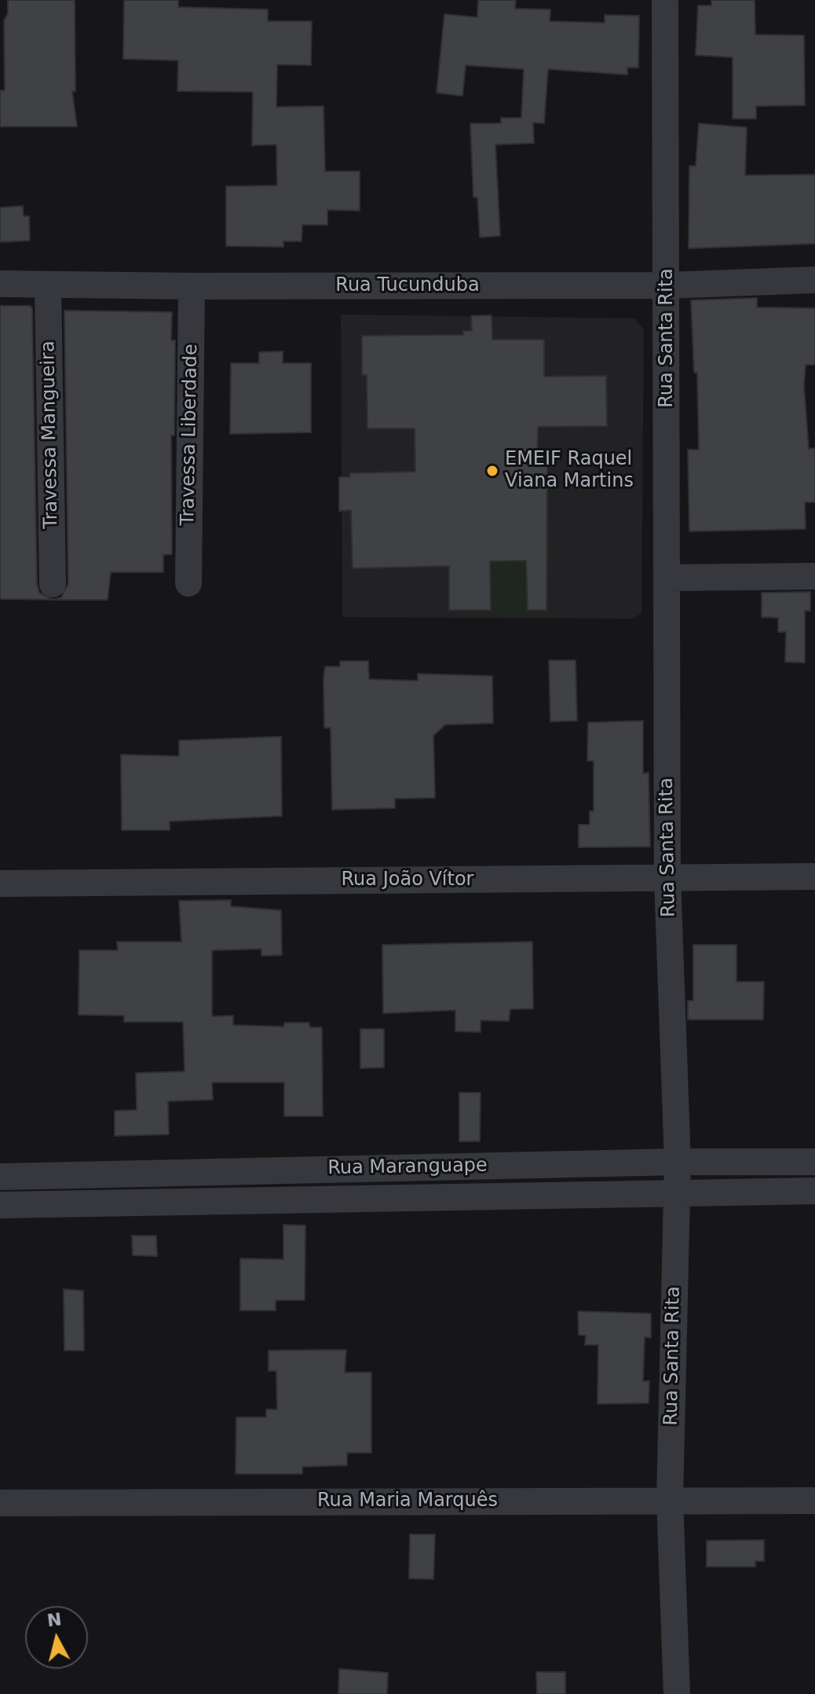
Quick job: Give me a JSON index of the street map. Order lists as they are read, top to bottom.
{
  "streets": {
    "street": [
      "Rua Tucunduba",
      "Rua Santa Rita",
      "Travessa Mangueira",
      "Travessa Liberdade",
      "Rua João Vítor",
      "Rua Maranguape",
      "Rua Maria Marquês"
    ]
  },
  "crossings": [
    ["Rua Tucunduba", "Rua Santa Rita"],
    ["Rua Tucunduba", "Travessa Mangueira"],
    ["Rua Tucunduba", "Travessa Liberdade"],
    ["Rua Santa Rita", "Rua João Vítor"],
    ["Rua Santa Rita", "Rua Maranguape"],
    ["Rua Santa Rita", "Rua Maria Marquês"]
  ],
  "places": ["EMEIF Raquel Viana Martins"],
  "north": "top"
}
